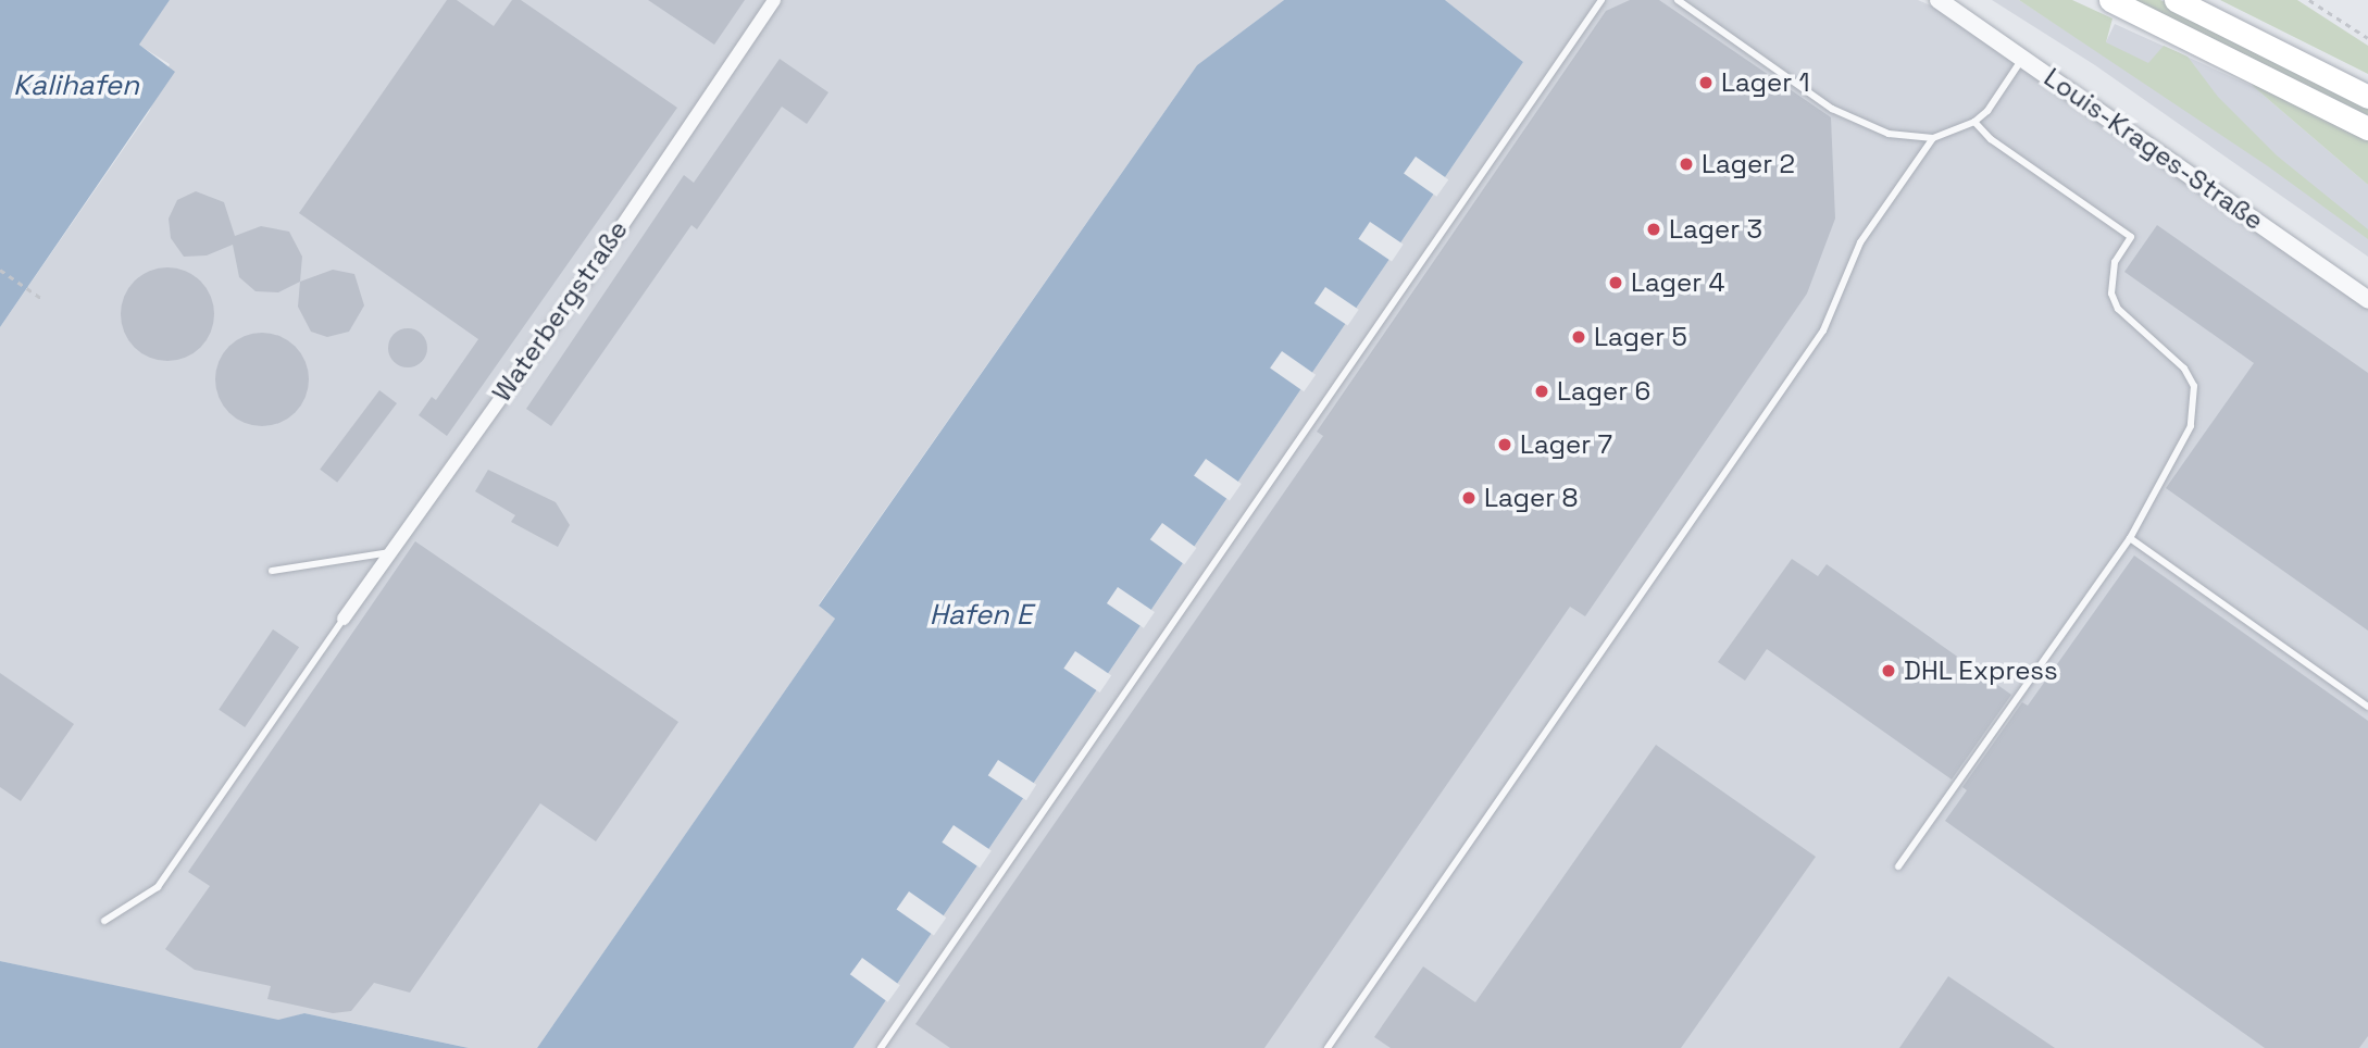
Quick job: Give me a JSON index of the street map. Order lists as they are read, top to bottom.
{
  "streets": {
    "street": ["Louis-Krages-Straße", "Waterbergstraße"]
  },
  "water": ["Kalihafen", "Hafen E"],
  "places": [
    "Lager 1",
    "Lager 2",
    "Lager 3",
    "Lager 4",
    "Lager 5",
    "Lager 6",
    "Lager 7",
    "Lager 8",
    "DHL Express"
  ]
}
